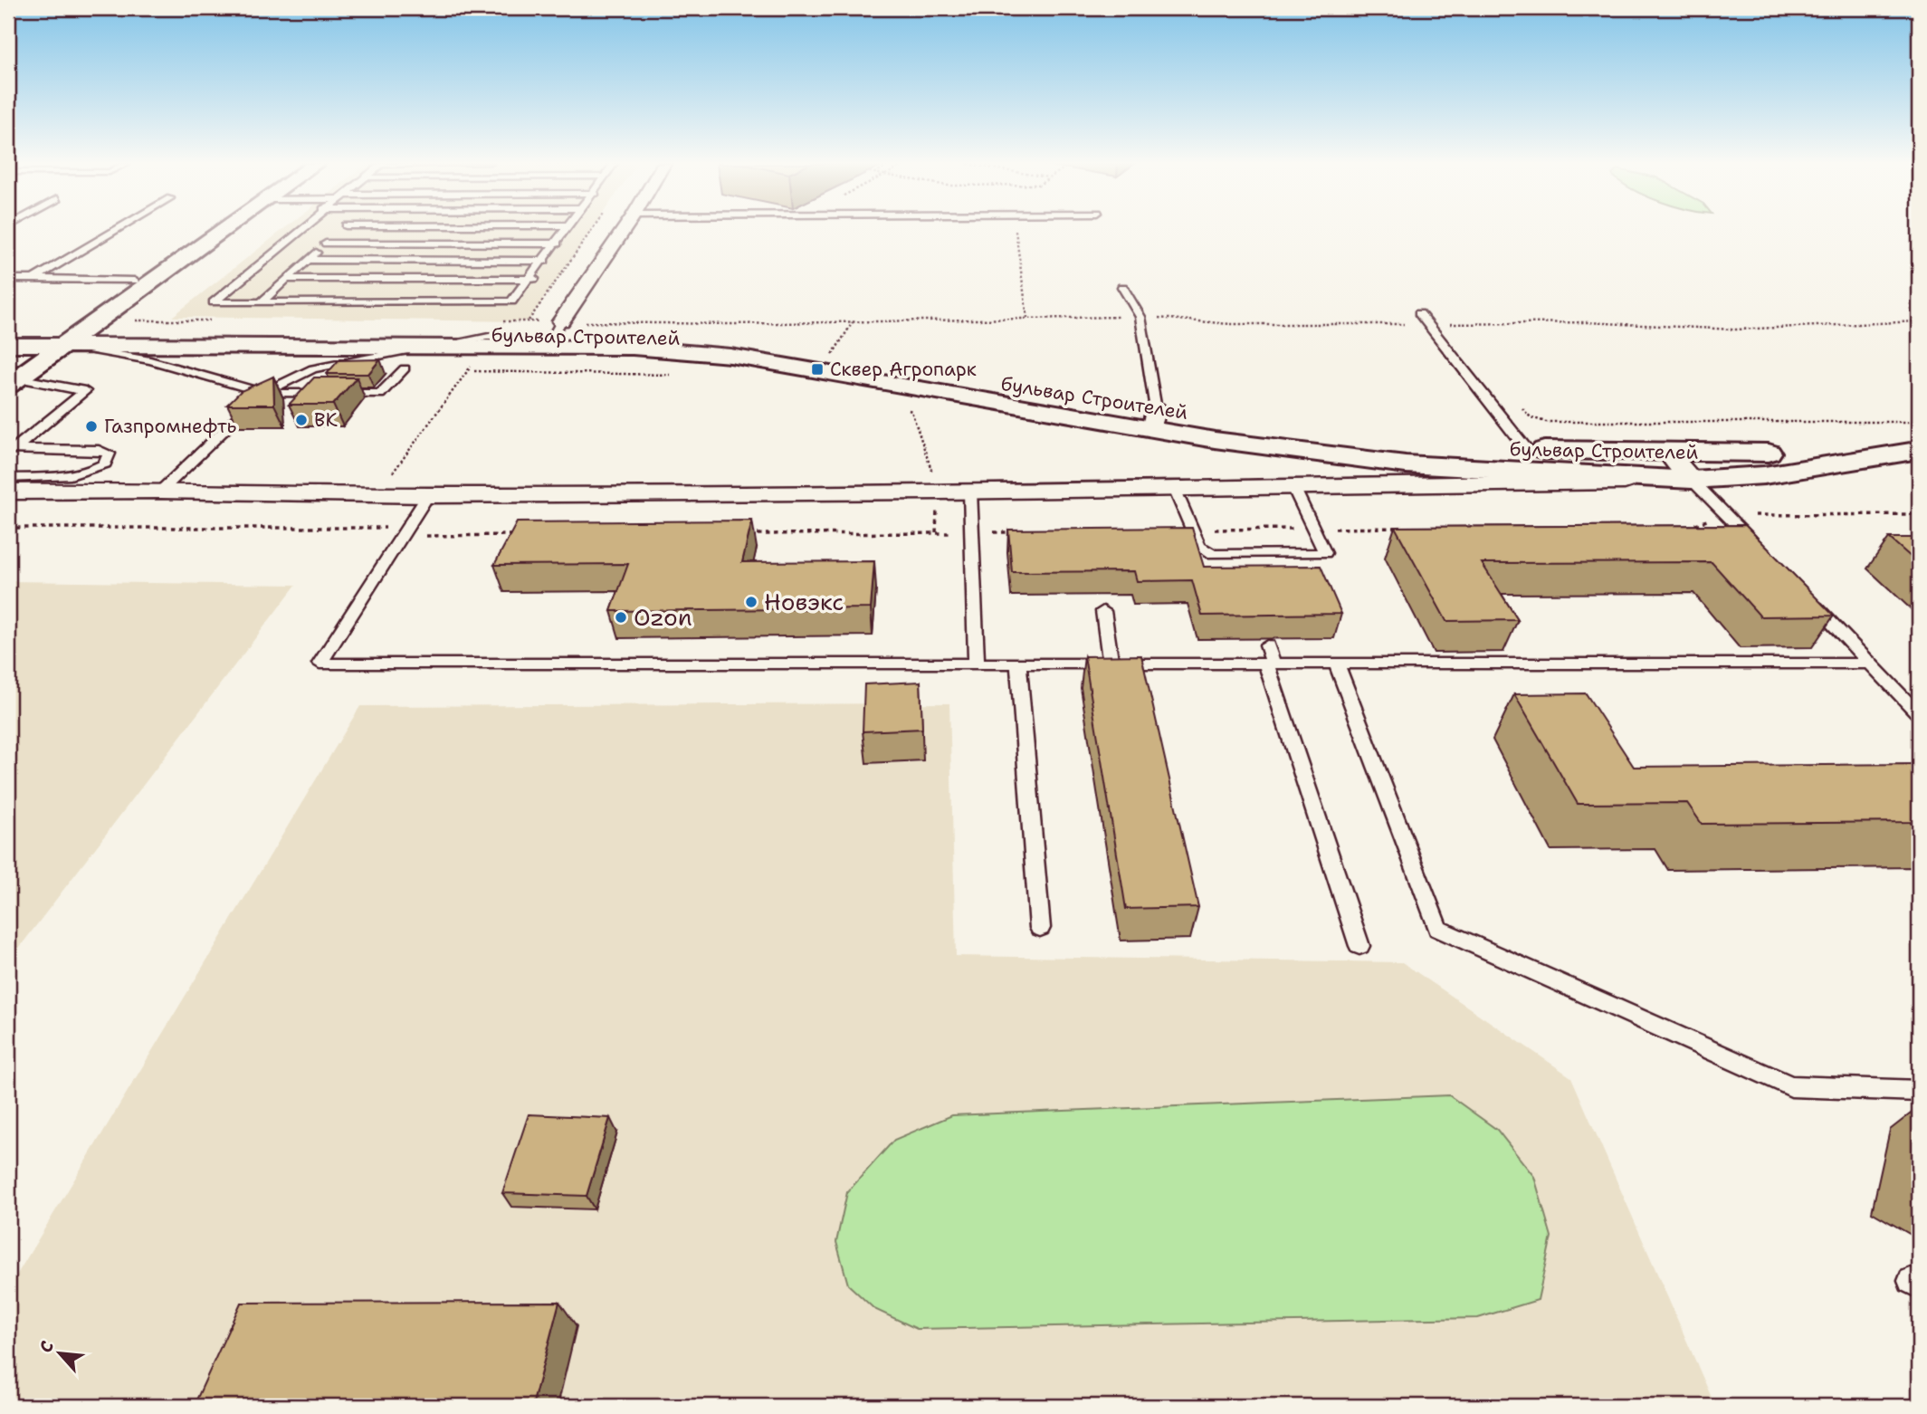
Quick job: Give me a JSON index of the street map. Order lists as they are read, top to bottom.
{
  "streets": {
    "main road": ["бульвар Строителей"]
  },
  "places": {
    "transit": ["Сквер Агропарк"],
    "other": [
      "ВК",
      "Газпромнефть",
      "Новэкс",
      "Ozon"
    ]
  },
  "north": "top left"
}
